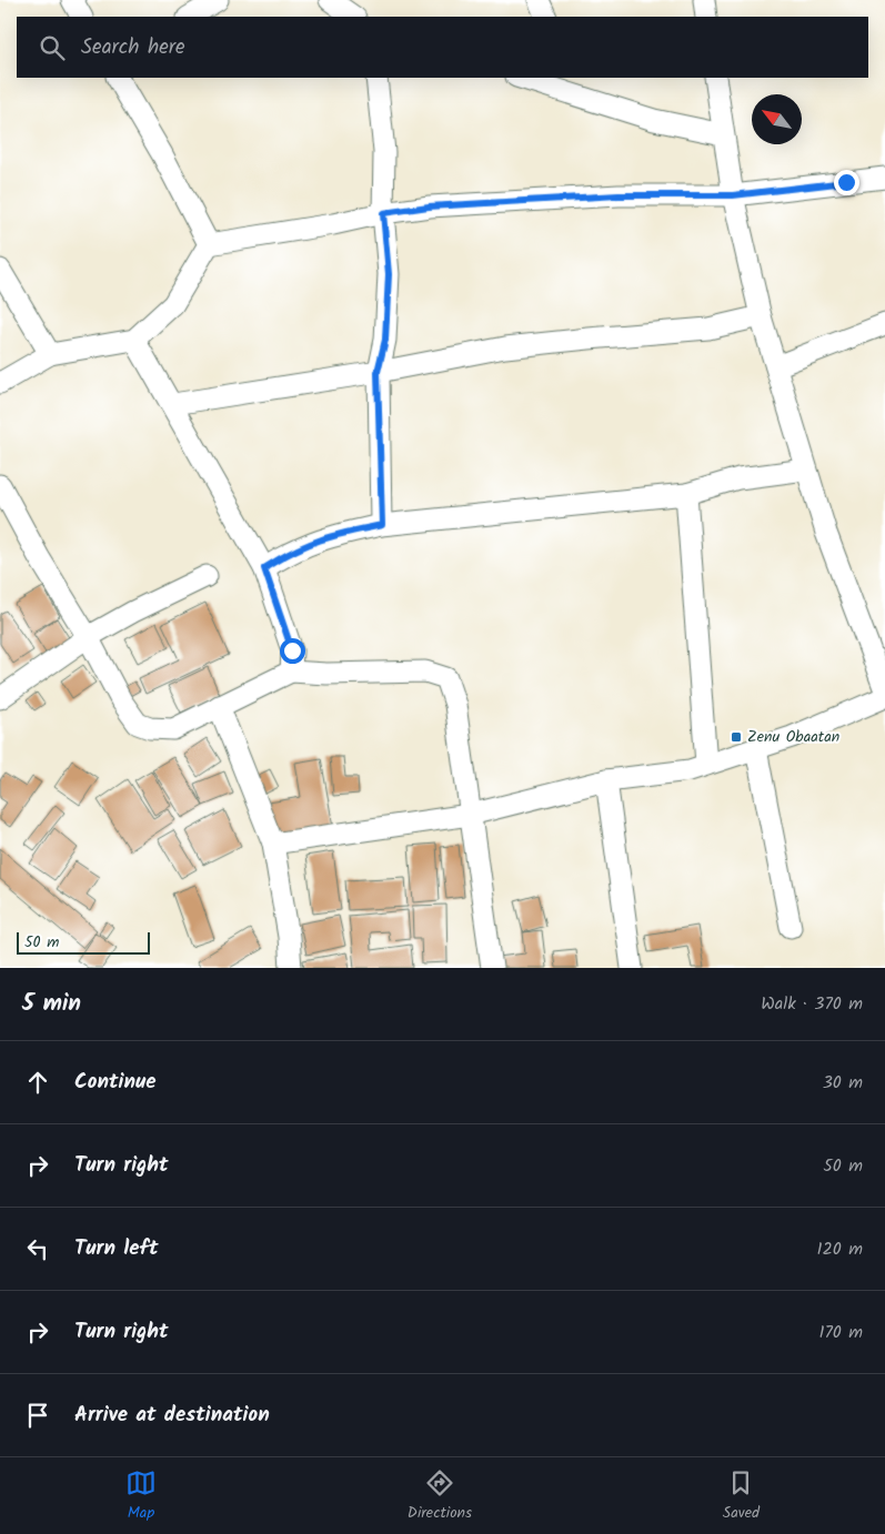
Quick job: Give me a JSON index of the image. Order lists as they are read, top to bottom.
{
  "places": {
    "transit": ["Zenu Obaatan"]
  },
  "scale_bar": "50 m",
  "north": "top left",
  "page": {
    "search": "Search here",
    "scale": "50 m",
    "heading": ["5 min", "Walk · 370 m"],
    "list": [
      ["Continue", "30 m"],
      ["Turn right", "50 m"],
      ["Turn left", "120 m"],
      ["Turn right", "170 m"],
      "Arrive at destination"
    ],
    "nav": ["Map", "Directions", "Saved"]
  }
}
